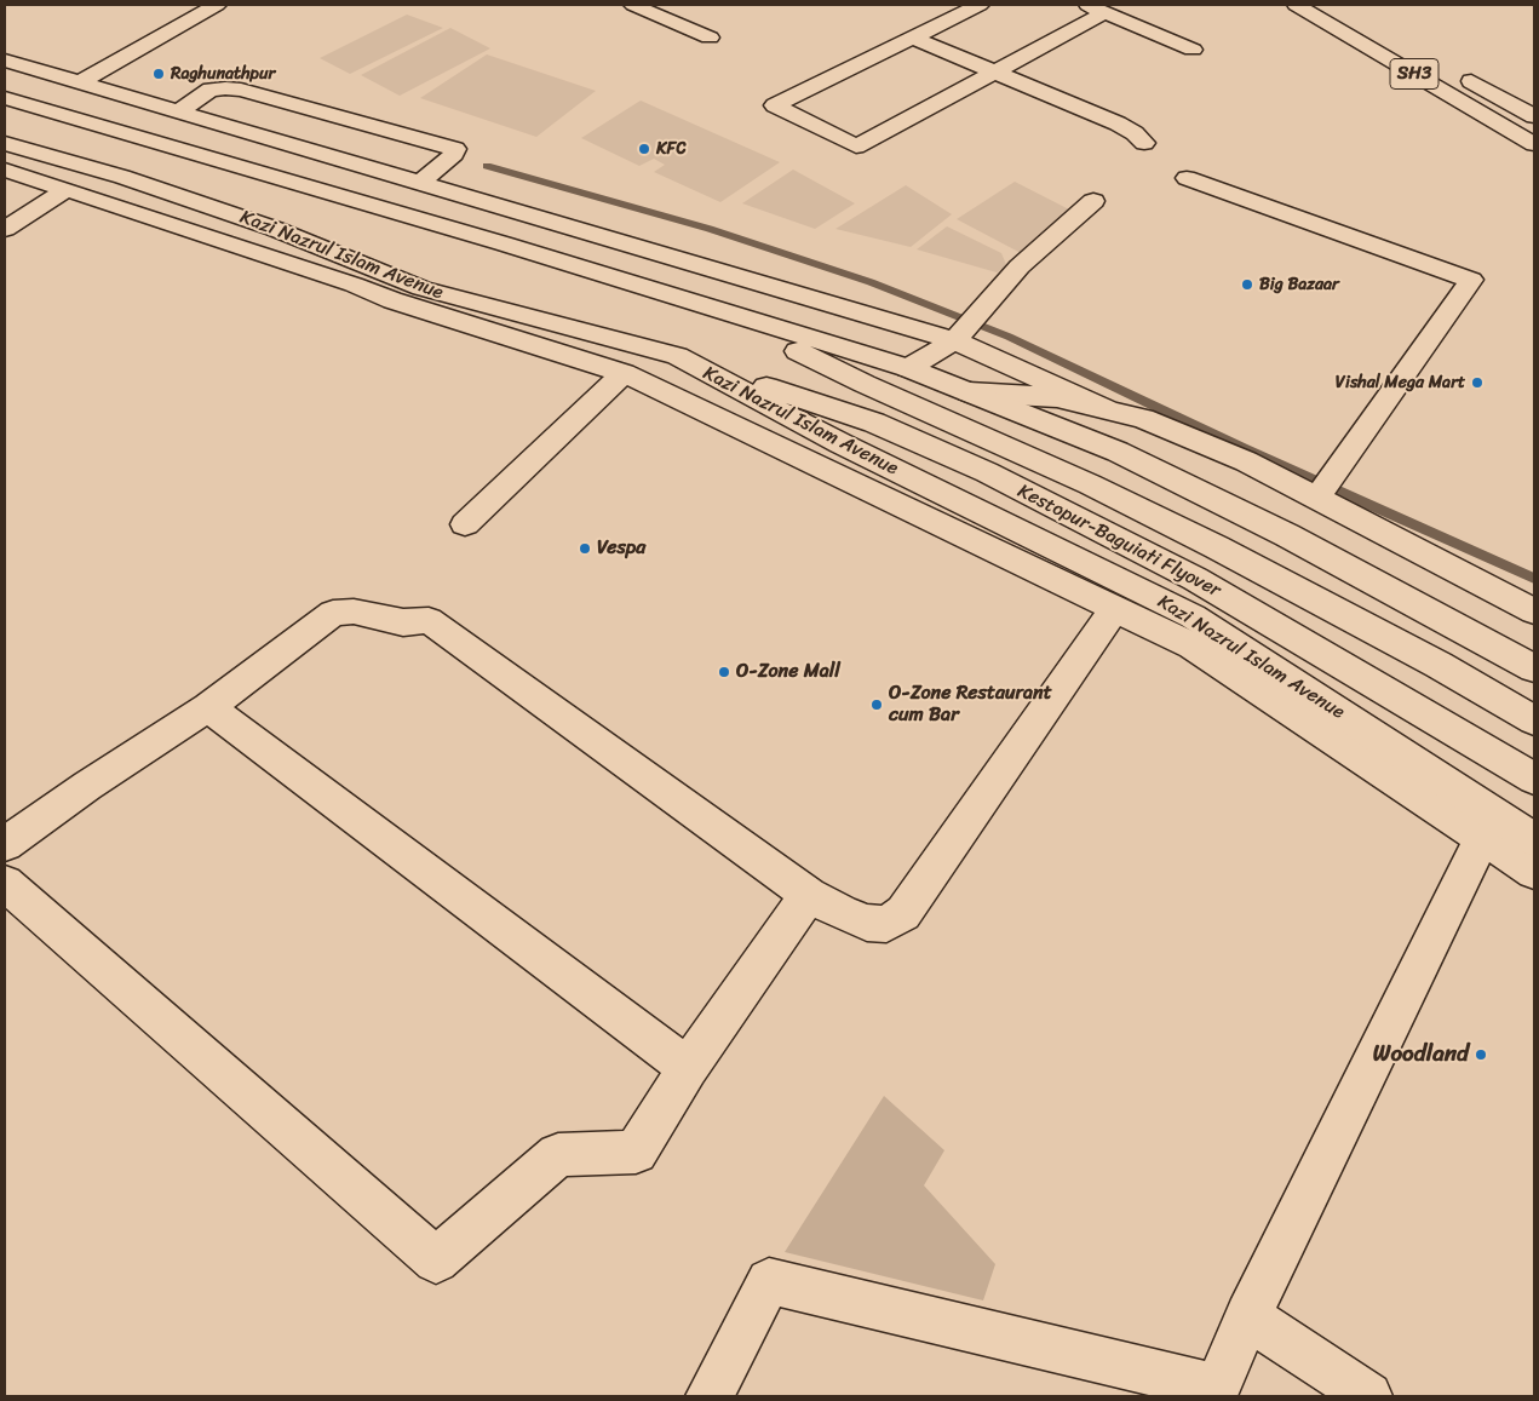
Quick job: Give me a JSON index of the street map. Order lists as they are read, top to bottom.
{
  "streets": {
    "street": ["SH3", "Kazi Nazrul Islam Avenue", "Kestopur-Baguiati Flyover"]
  },
  "crossings": [
    ["Kazi Nazrul Islam Avenue", "Kestopur-Baguiati Flyover"]
  ],
  "places": [
    "Raghunathpur",
    "KFC",
    "Big Bazaar",
    "Vishal Mega Mart",
    "Vespa",
    "O-Zone Mall",
    "O-Zone Restaurant cum Bar",
    "Woodland"
  ]
}
